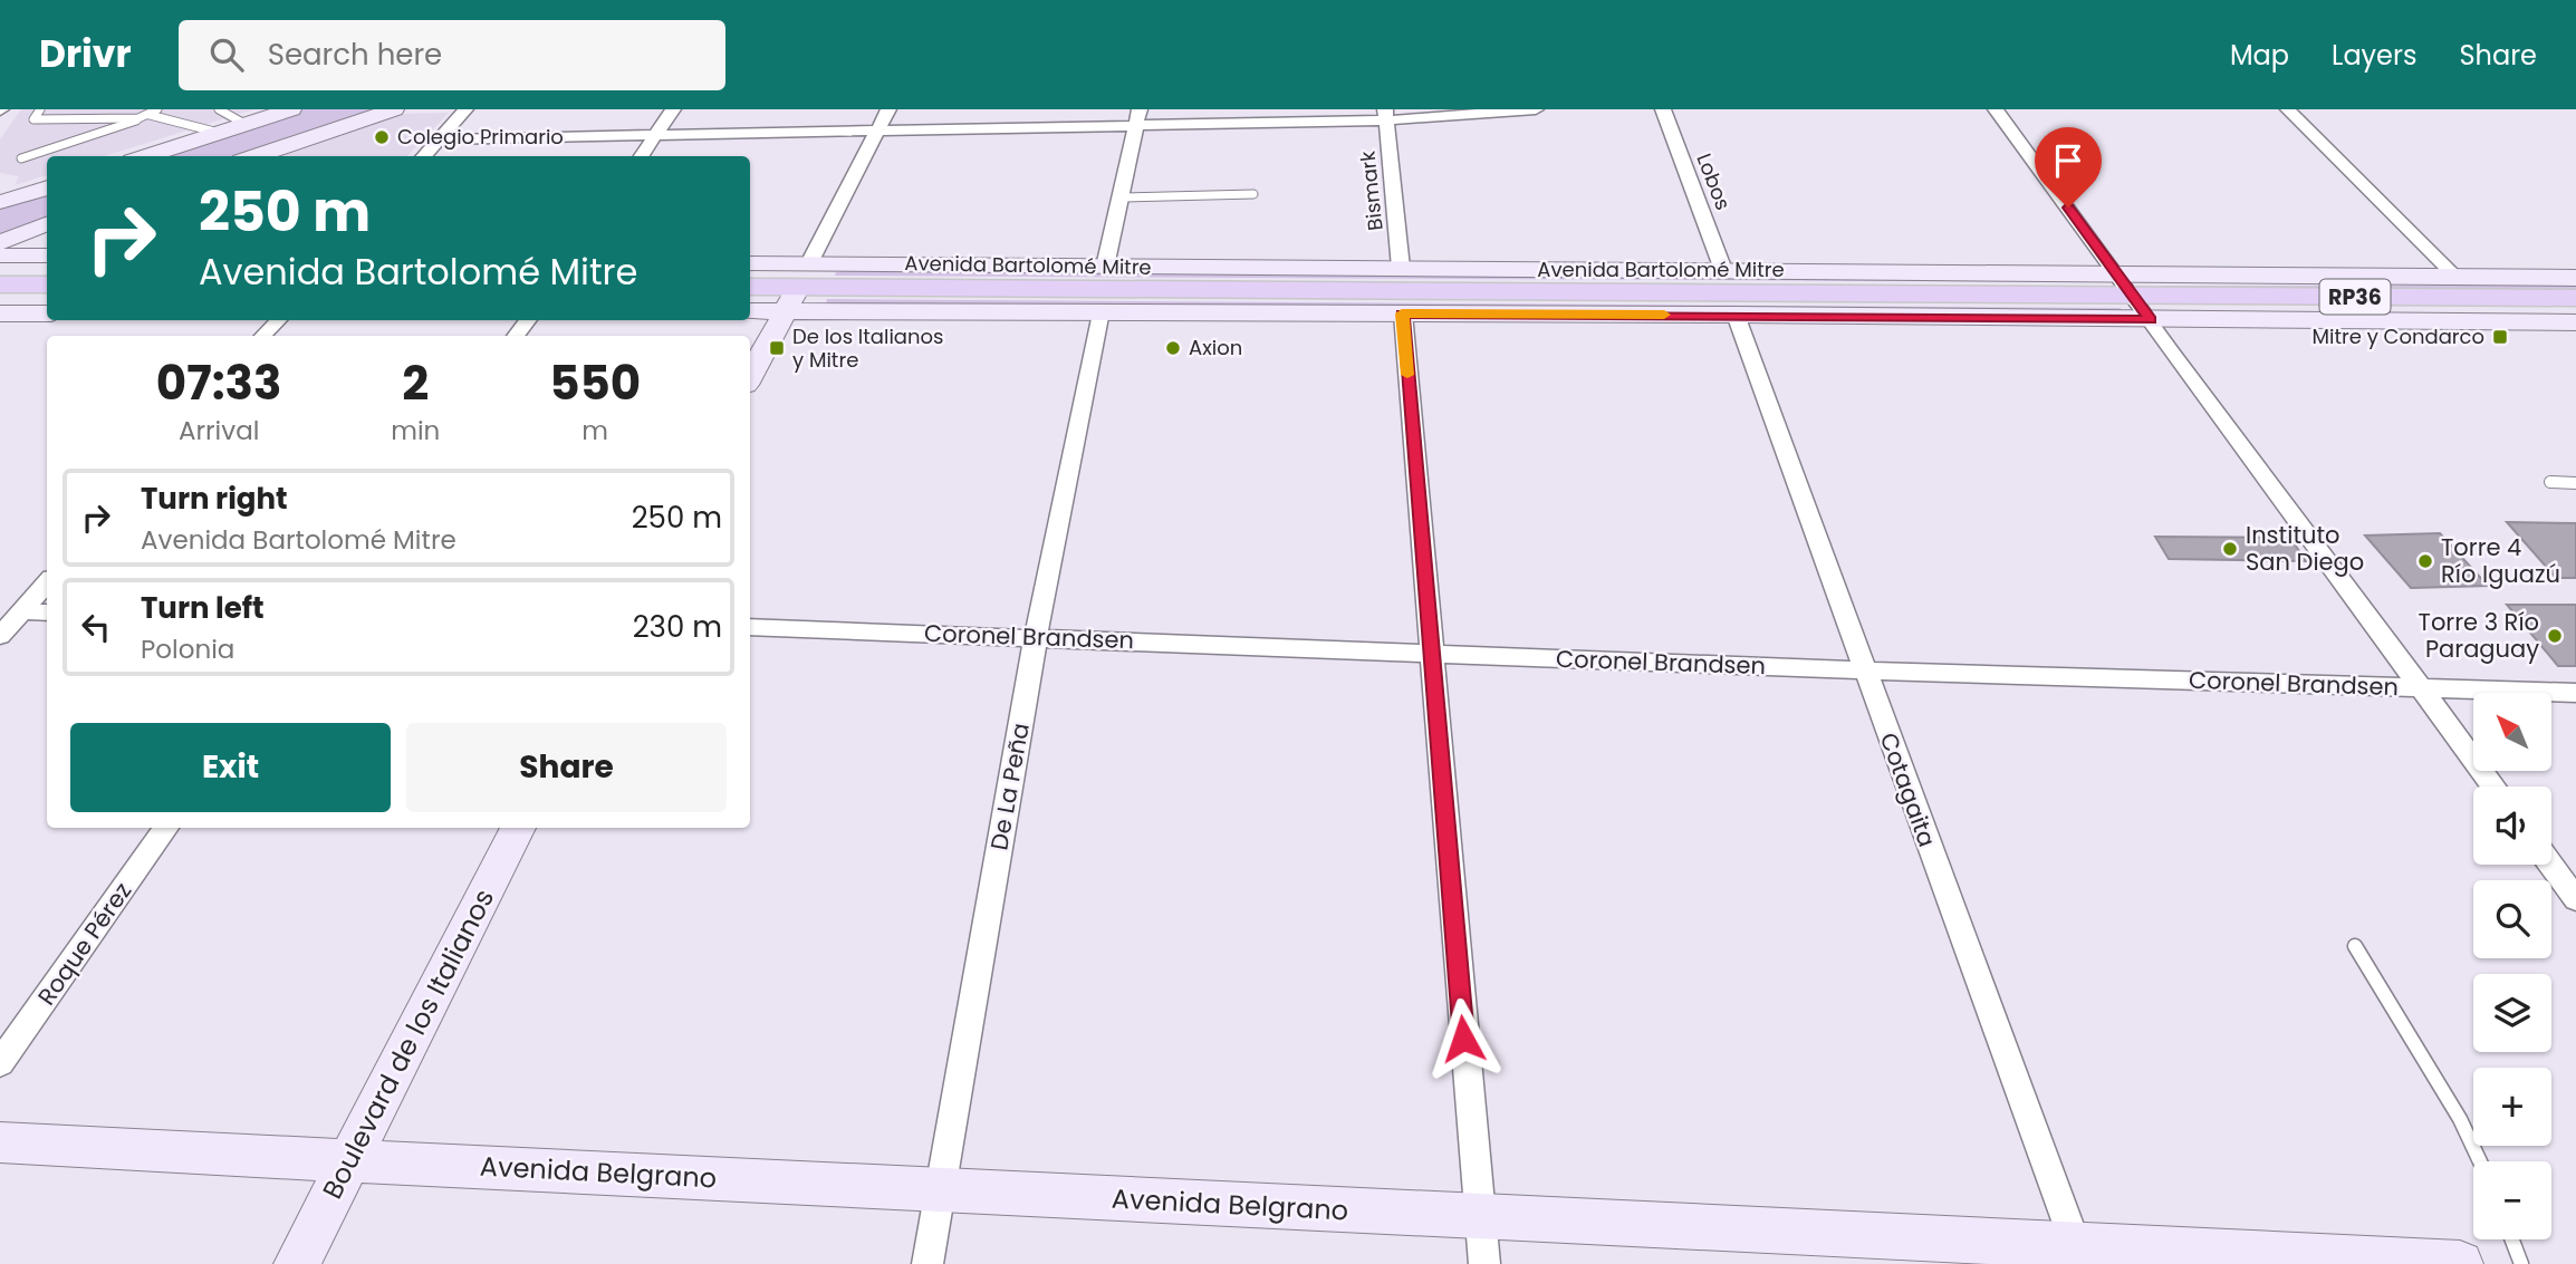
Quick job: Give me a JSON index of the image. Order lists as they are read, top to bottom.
{
  "streets": {
    "main road": ["Avenida Bartolomé Mitre", "RP36"],
    "street": [
      "Lobos",
      "Bismark",
      "Coronel Brandsen",
      "De La Peña",
      "Cotagaita",
      "Roque Pérez",
      "Boulevard de los Italianos",
      "Avenida Belgrano"
    ]
  },
  "crossings": [
    ["Lobos", "Avenida Bartolomé Mitre"],
    ["Bismark", "Avenida Bartolomé Mitre"],
    ["Avenida Bartolomé Mitre", "De La Peña"],
    ["Avenida Bartolomé Mitre", "Cotagaita"],
    ["Coronel Brandsen", "De La Peña"],
    ["Coronel Brandsen", "Cotagaita"],
    ["De La Peña", "Avenida Belgrano"],
    ["Cotagaita", "Avenida Belgrano"],
    ["Boulevard de los Italianos", "Avenida Belgrano"]
  ],
  "places": {
    "other": [
      "Colegio Primario",
      "Axion",
      "Instituto San Diego",
      "Torre 4 Río Iguazú",
      "Torre 3 Río Paraguay"
    ],
    "transit": ["Mitre y Condarco", "De los Italianos y Mitre"]
  },
  "north": "top left",
  "page": {
    "header": "Drivr",
    "search": "Search here",
    "nav": ["Map", "Layers", "Share"],
    "turn": ["250 m", "Avenida Bartolomé Mitre"],
    "eta": [
      "07:33",
      "Arrival",
      "2",
      "min",
      "550",
      "m"
    ],
    "list": [
      {
        "name": "Turn right",
        "note": "Avenida Bartolomé Mitre",
        "value": "250 m"
      },
      {
        "name": "Turn left",
        "note": "Polonia",
        "value": "230 m"
      }
    ],
    "map_buttons": ["+", "−"],
    "buttons": ["Exit", "Share"]
  }
}
